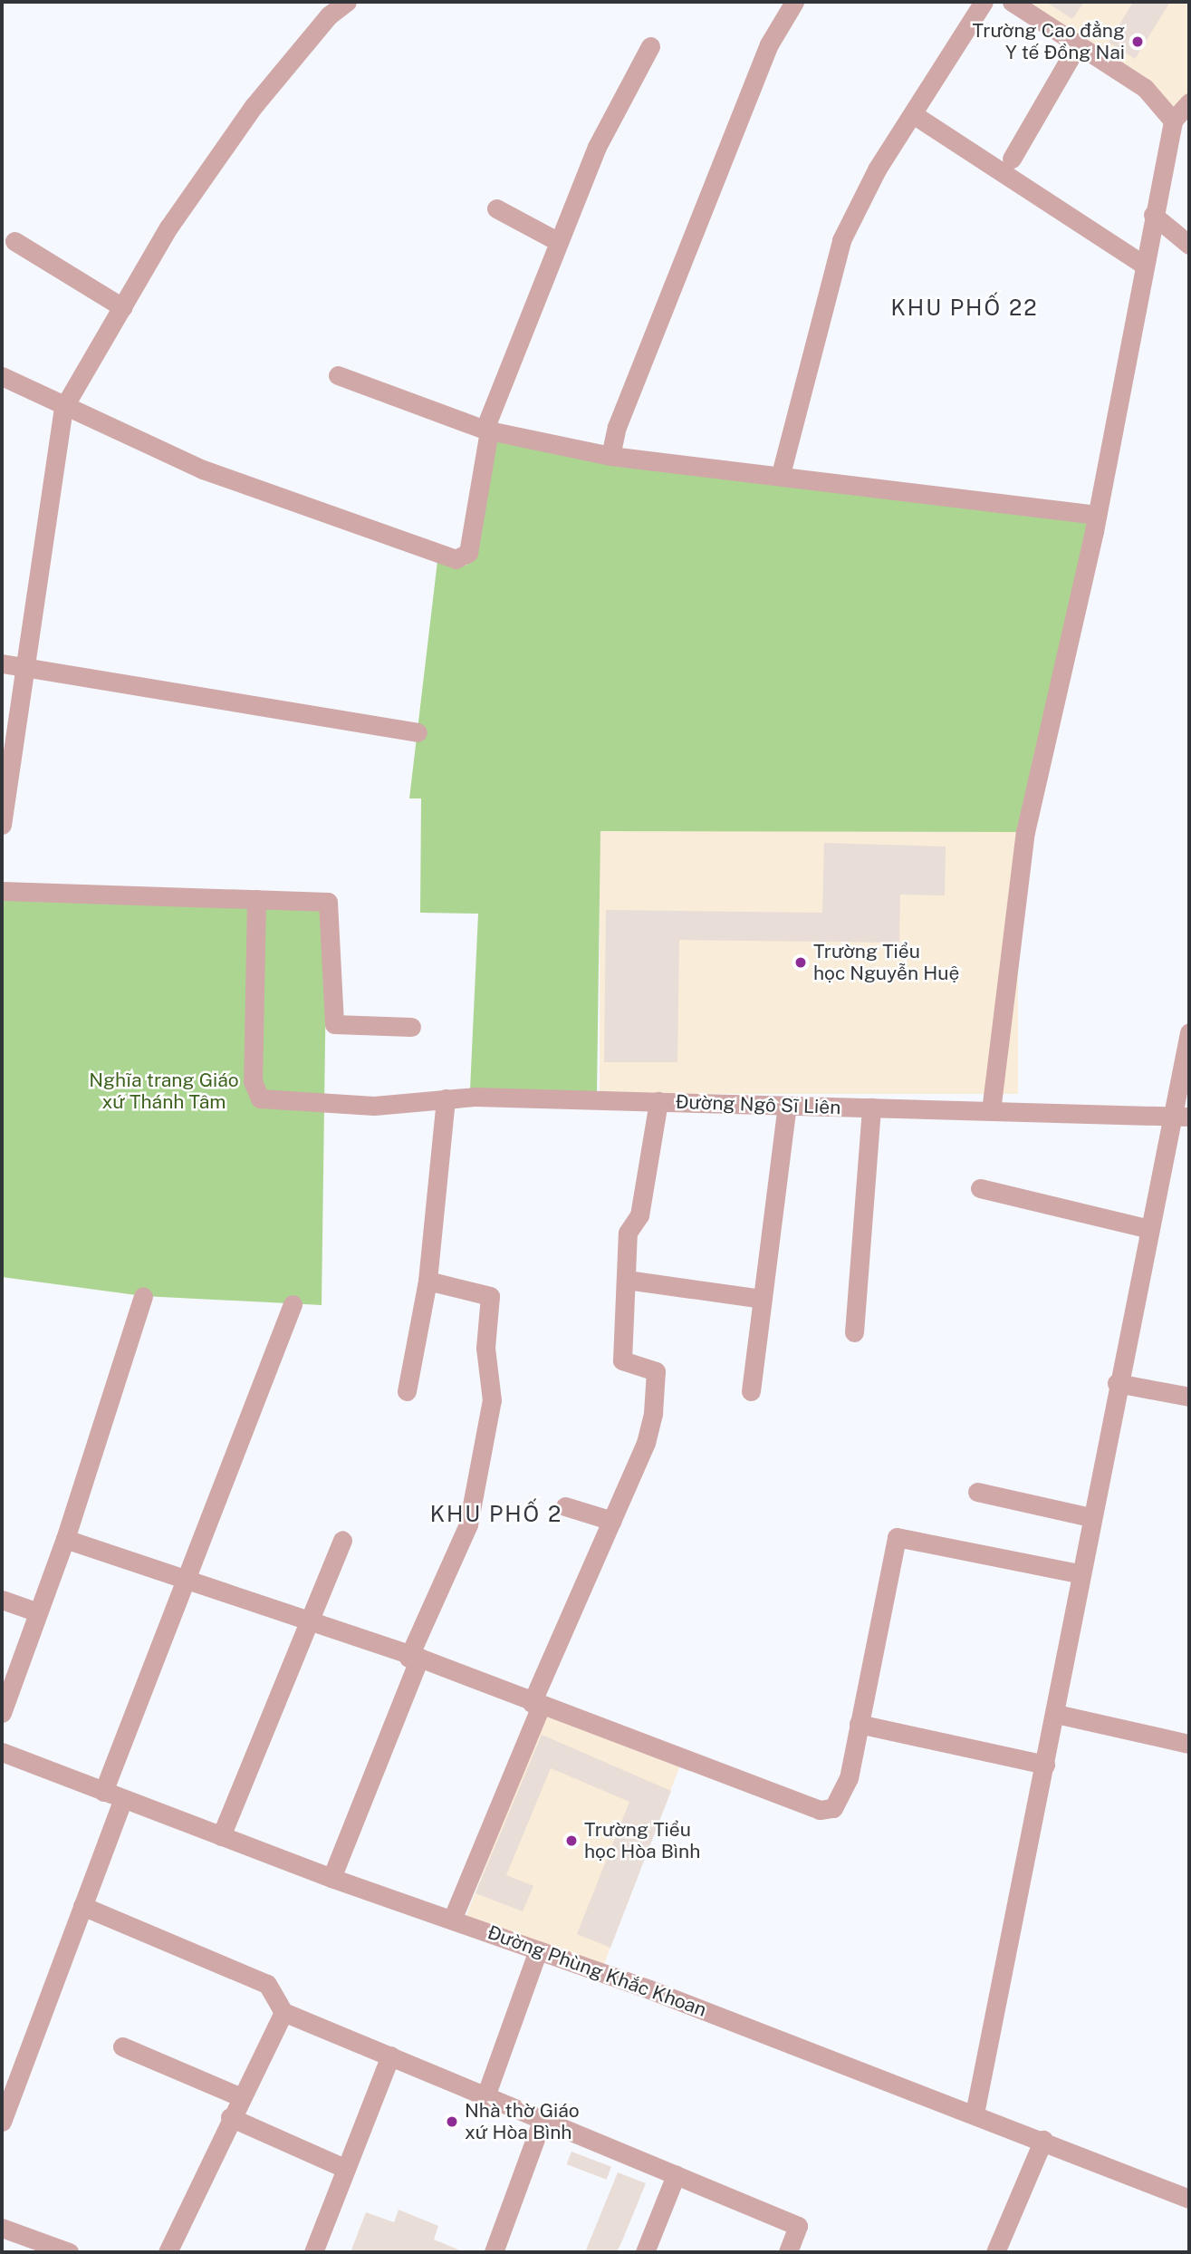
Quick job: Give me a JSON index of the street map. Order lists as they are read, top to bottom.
{
  "streets": {
    "street": ["Đường Ngô Sĩ Liên", "Đường Phùng Khắc Khoan"]
  },
  "districts": ["KHU PHỐ 22", "KHU PHỐ 2"],
  "parks": ["Nghĩa trang Giáo xứ Thánh Tâm"],
  "places": [
    "Trường Cao đẳng Y tế Đồng Nai",
    "Trường Tiểu học Nguyễn Huệ",
    "Trường Tiểu học Hòa Bình",
    "Nhà thờ Giáo xứ Hòa Bình"
  ]
}
